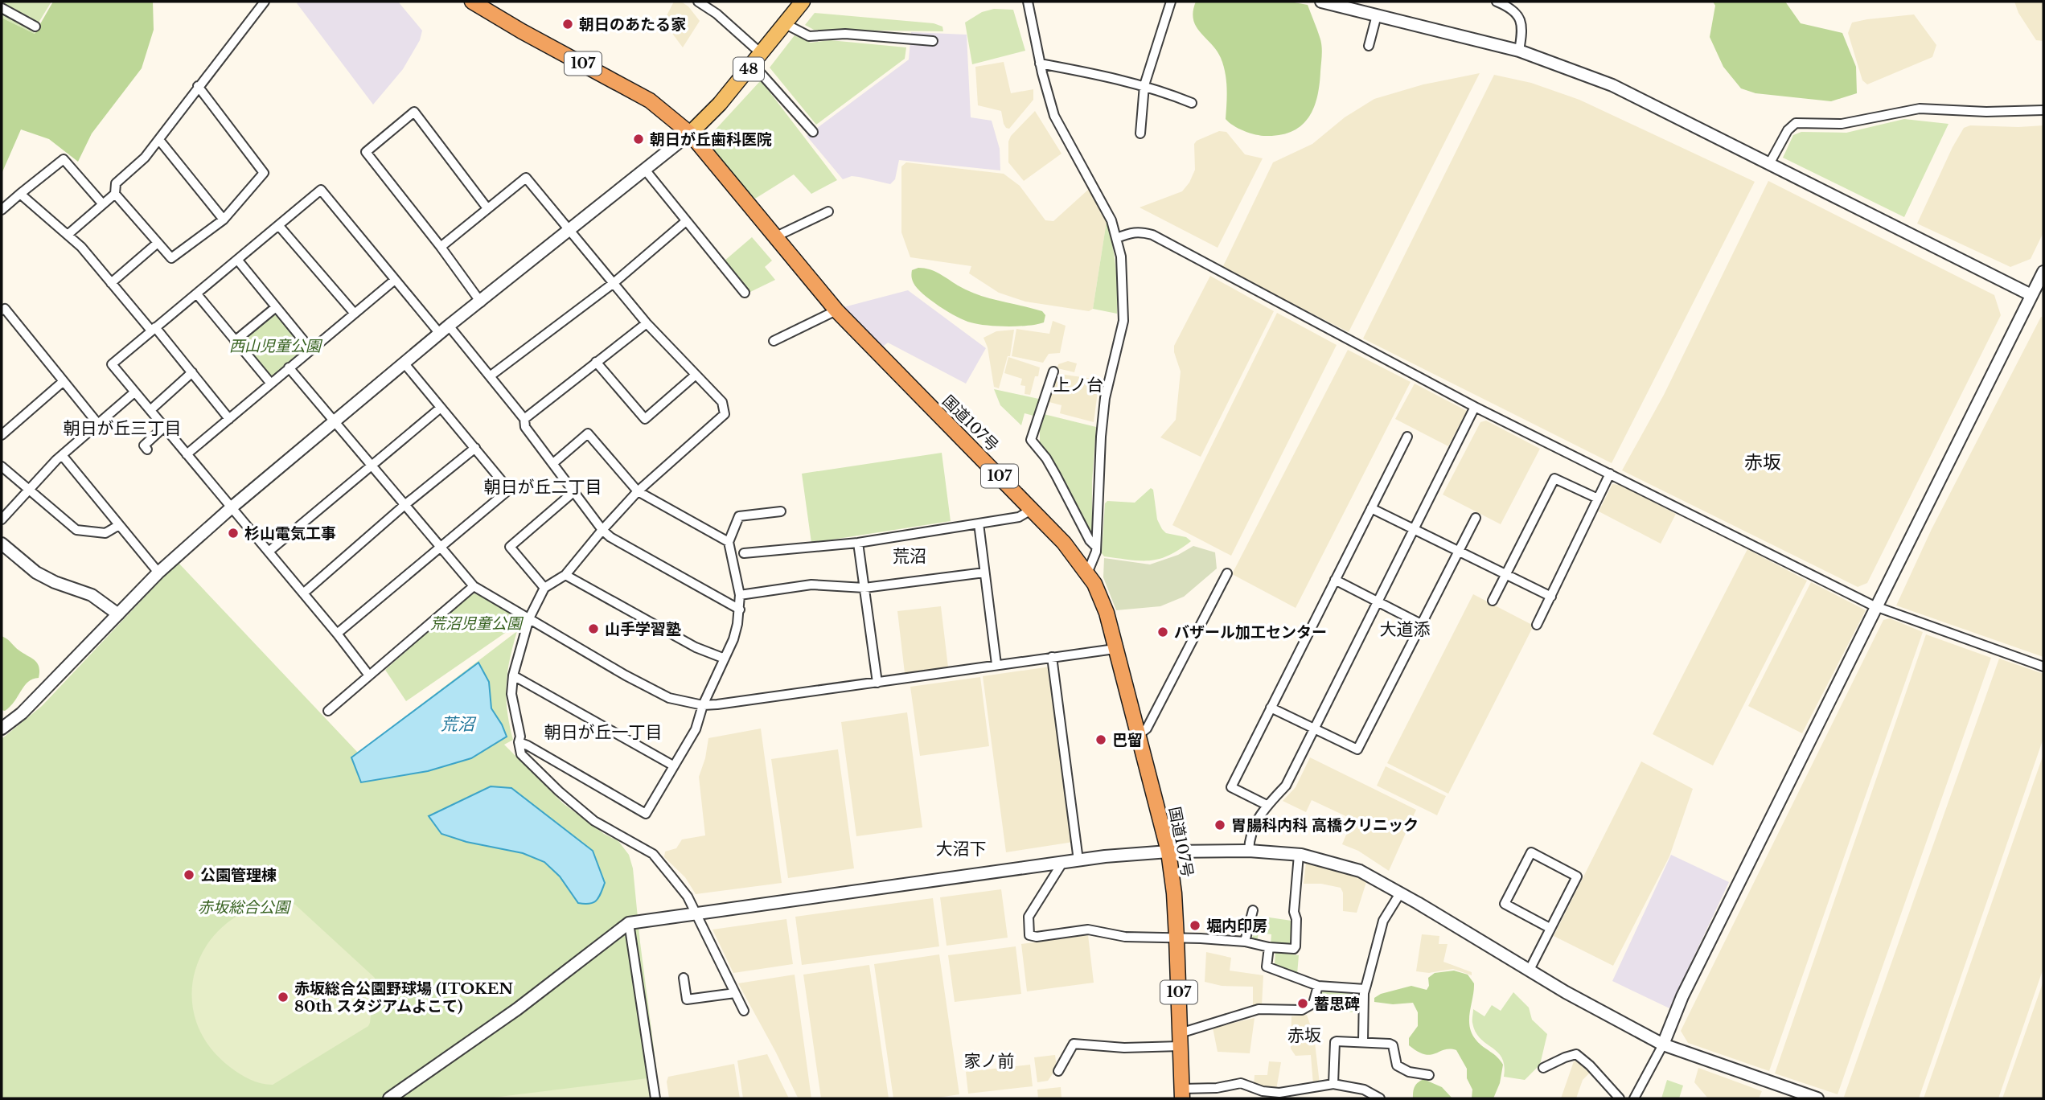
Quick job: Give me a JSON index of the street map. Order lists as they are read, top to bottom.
{
  "streets": {
    "highway": ["107", "国道107号"],
    "main road": ["48"]
  },
  "crossings": [
    ["48", "国道107号"]
  ],
  "districts": [
    "上ノ台",
    "朝日が丘三丁目",
    "赤坂",
    "朝日が丘二丁目",
    "荒沼",
    "大道添",
    "朝日が丘一丁目",
    "大沼下",
    "赤坂",
    "家ノ前"
  ],
  "water": ["荒沼"],
  "parks": ["西山児童公園", "荒沼児童公園", "赤坂総合公園"],
  "places": [
    "朝日のあたる家",
    "朝日が丘歯科医院",
    "杉山電気工事",
    "山手学習塾",
    "バザール加工センター",
    "巴留",
    "胃腸科内科 高橋クリニック",
    "公園管理棟",
    "堀内印房",
    "赤坂総合公園野球場 (ITOKEN 80th スタジアムよこて)",
    "蓄思碑"
  ]
}
